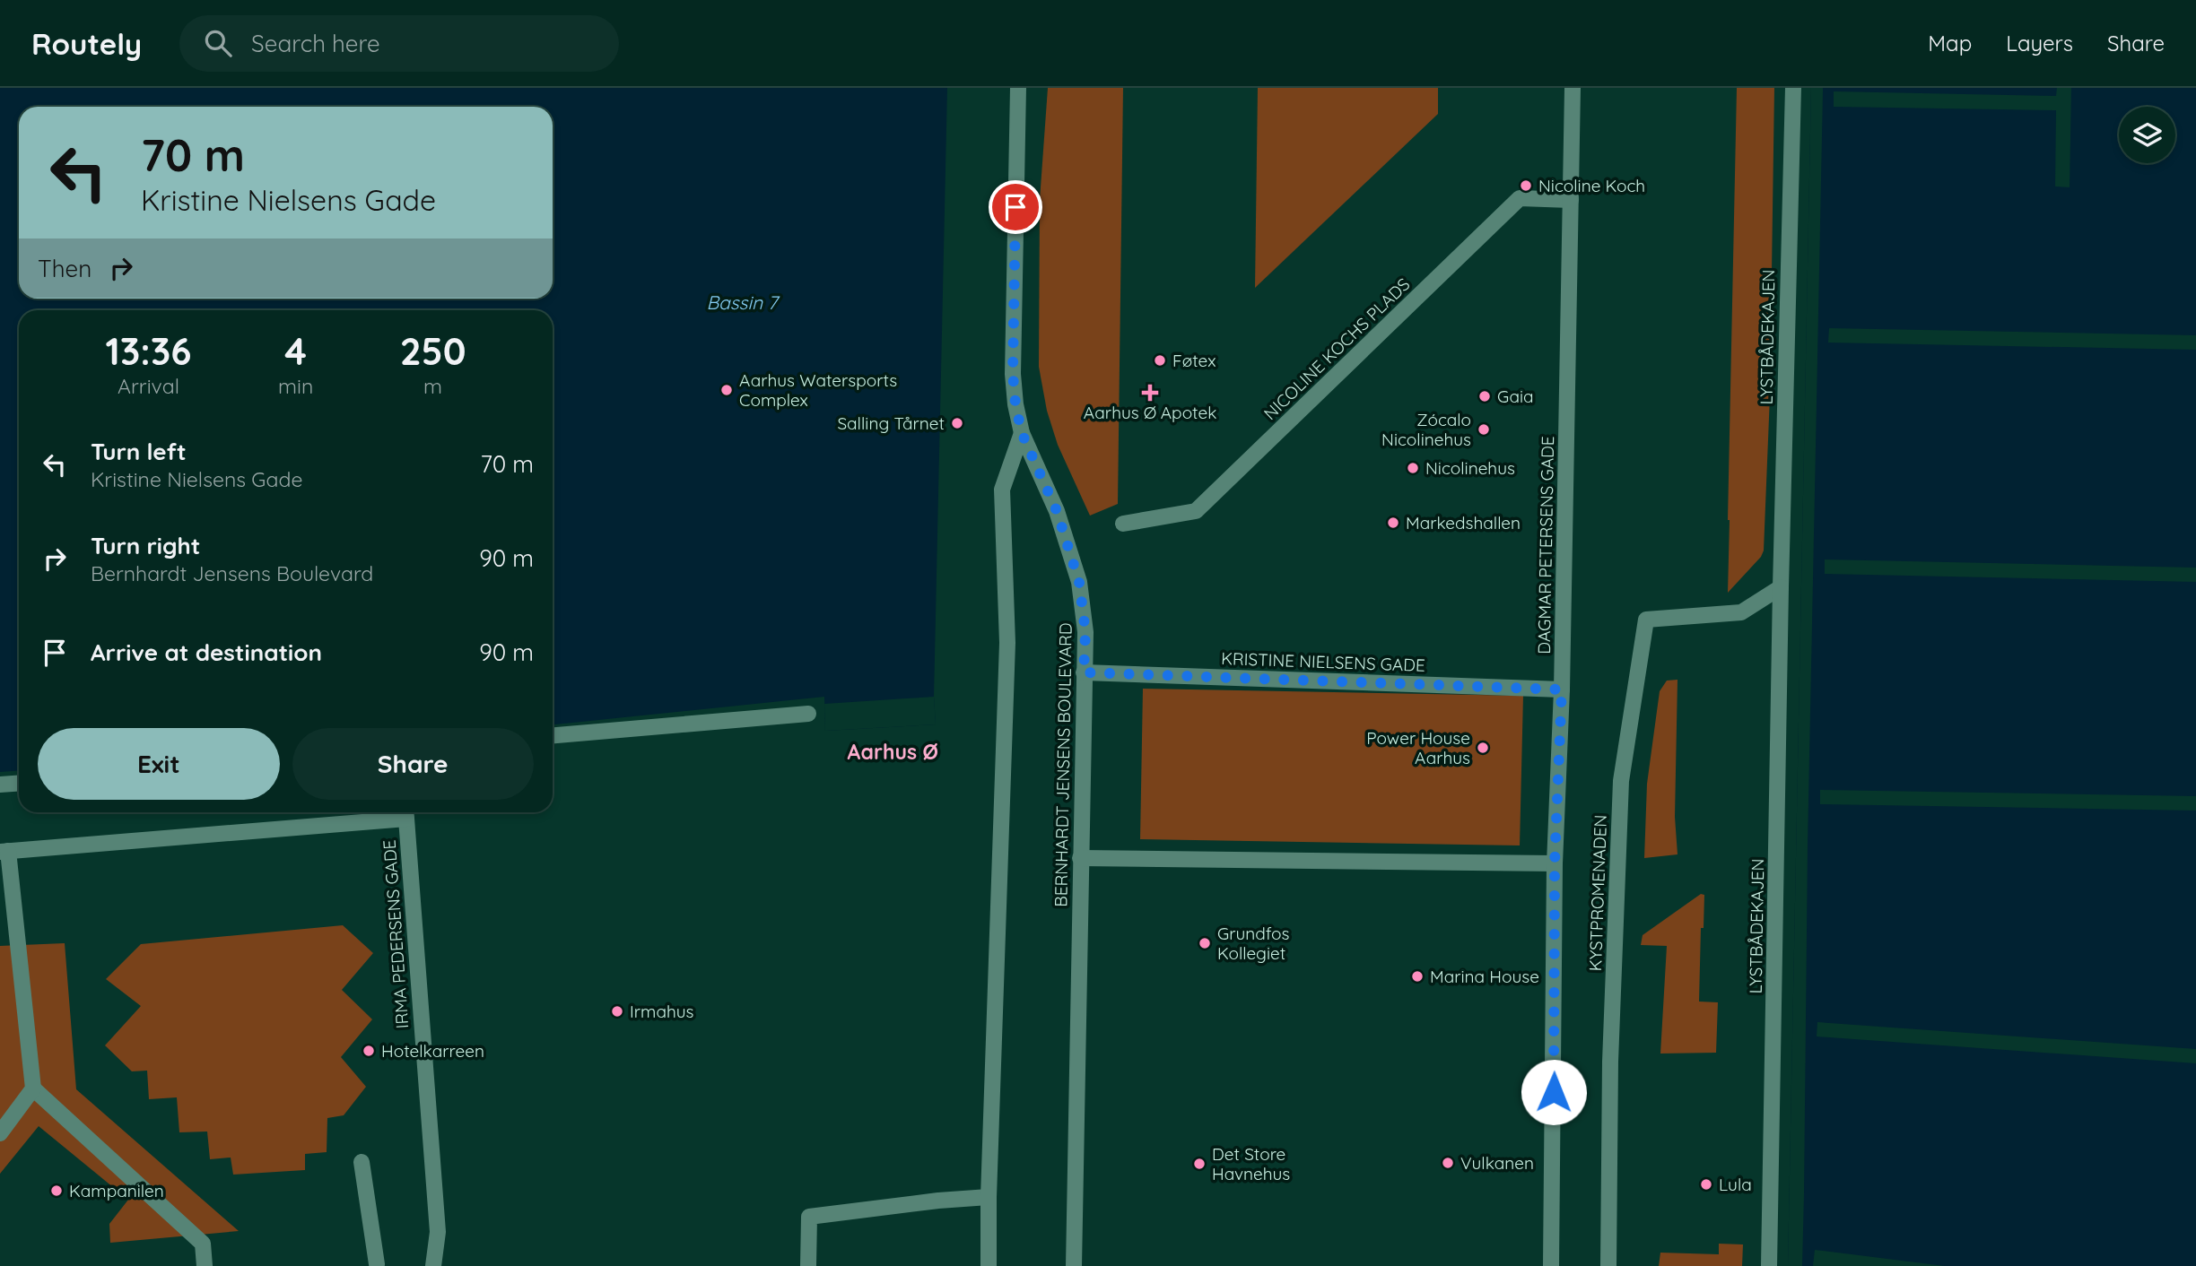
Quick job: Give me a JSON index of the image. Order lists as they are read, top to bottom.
{
  "streets": {
    "street": [
      "LYSTBÅDEKAJEN",
      "NICOLINE KOCHS PLADS",
      "DAGMAR PETERSENS GADE",
      "KRISTINE NIELSENS GADE",
      "BERNHARDT JENSENS BOULEVARD",
      "KYSTPROMENADEN",
      "IRMA PEDERSENS GADE"
    ]
  },
  "crossings": [
    ["LYSTBÅDEKAJEN", "KYSTPROMENADEN"],
    ["NICOLINE KOCHS PLADS", "DAGMAR PETERSENS GADE"],
    ["DAGMAR PETERSENS GADE", "KRISTINE NIELSENS GADE"],
    ["KRISTINE NIELSENS GADE", "BERNHARDT JENSENS BOULEVARD"]
  ],
  "districts": ["Aarhus Ø"],
  "water": ["Bassin 7"],
  "places": {
    "other": [
      "Nicoline Koch",
      "Føtex",
      "Aarhus Watersports Complex",
      "Gaia",
      "Salling Tårnet",
      "Zócalo Nicolinehus",
      "Nicolinehus",
      "Markedshallen",
      "Power House Aarhus",
      "Grundfos Kollegiet",
      "Marina House",
      "Irmahus",
      "Hotelkarreen",
      "Vulkanen",
      "Det Store Havnehus",
      "Lula",
      "Kampanilen"
    ],
    "health": ["Aarhus Ø Apotek"]
  },
  "page": {
    "header": "Routely",
    "search": "Search here",
    "nav": ["Map", "Layers", "Share"],
    "turn": ["70 m", "Kristine Nielsens Gade"],
    "then": "Then",
    "eta": [
      "13:36",
      "Arrival",
      "4",
      "min",
      "250",
      "m"
    ],
    "list": [
      {
        "name": "Turn left",
        "note": "Kristine Nielsens Gade",
        "value": "70 m"
      },
      {
        "name": "Turn right",
        "note": "Bernhardt Jensens Boulevard",
        "value": "90 m"
      },
      {
        "name": "Arrive at destination",
        "value": "90 m"
      }
    ],
    "buttons": ["Exit", "Share"]
  }
}
